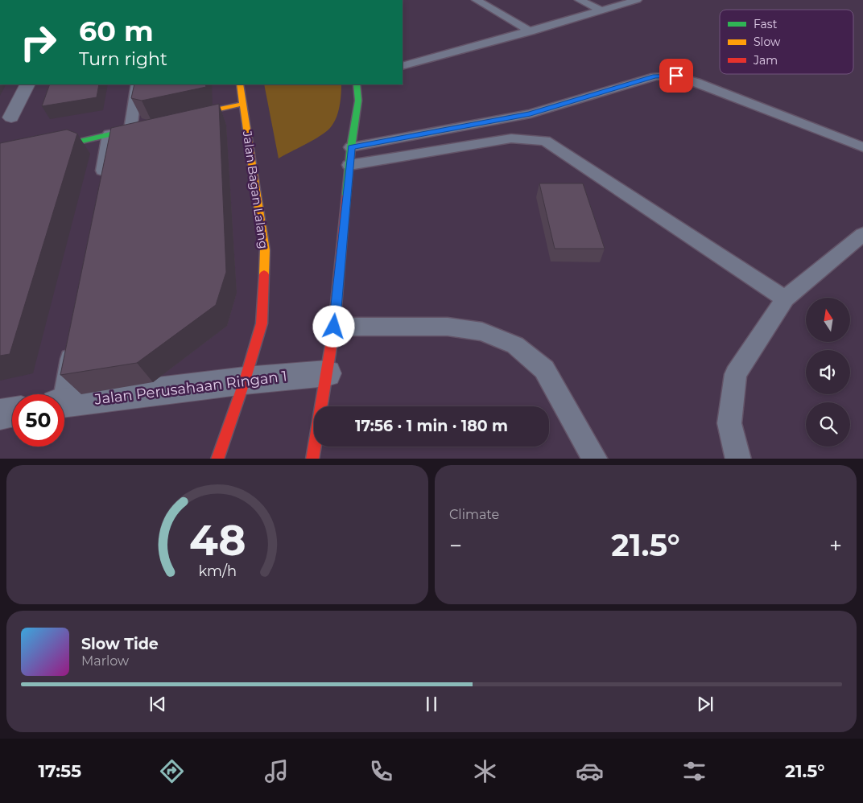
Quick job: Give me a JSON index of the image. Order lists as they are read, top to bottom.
{
  "streets": {
    "street": ["Jalan Bagan Lalang", "Jalan Perusahaan Ringan 1"]
  },
  "crossings": [
    ["Jalan Bagan Lalang", "Jalan Perusahaan Ringan 1"]
  ],
  "legend": ["Fast", "Slow", "Jam"],
  "north": "top",
  "page": {
    "turn": ["60 m", "Turn right"],
    "limit": "50",
    "trip": "17:56 · 1 min · 180 m",
    "tile": "Climate",
    "heat": ["−", "21.5°", "+"],
    "song": ["Slow Tide", "Marlow"],
    "tabs": ["17:55", "21.5°"],
    "gauge": ["48", "km/h"]
  }
}
